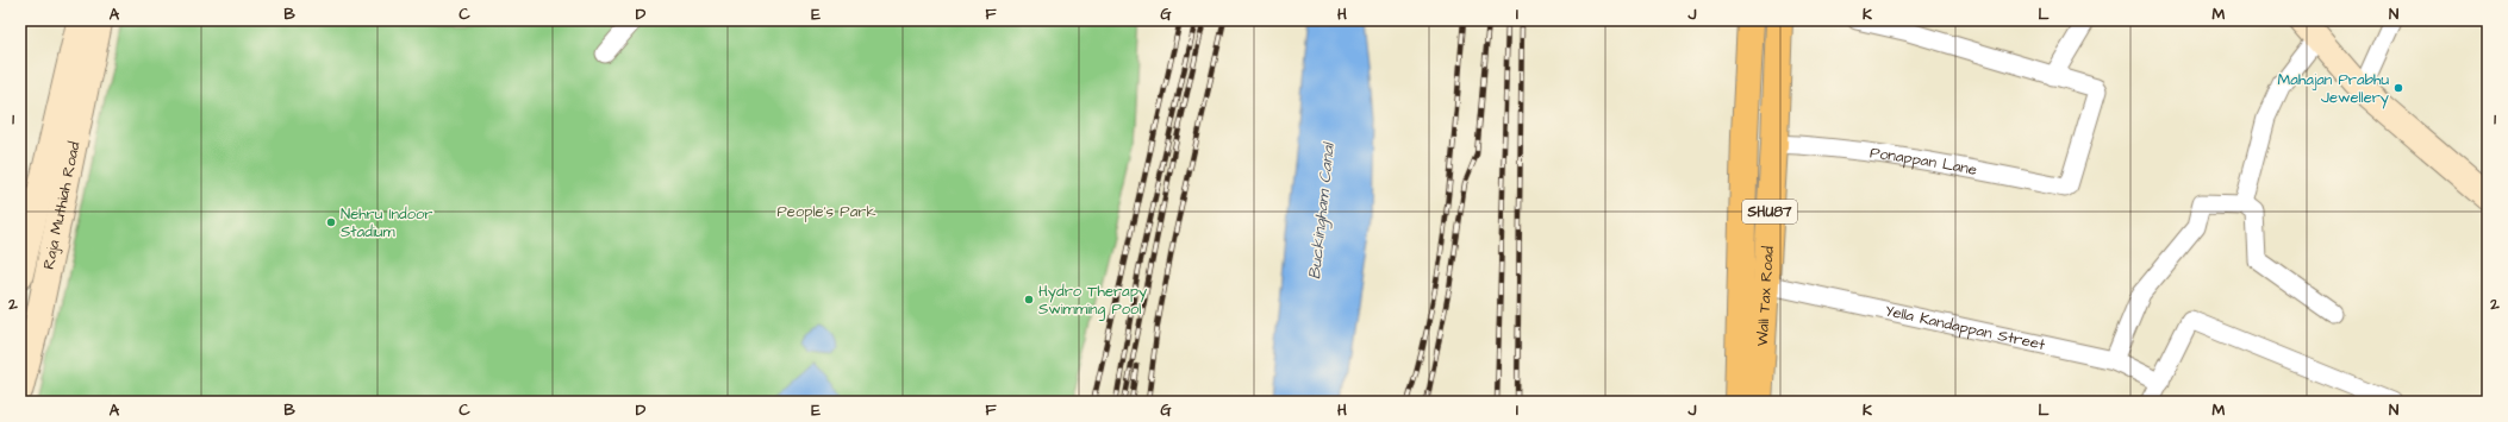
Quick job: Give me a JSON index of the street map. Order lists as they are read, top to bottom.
{
  "streets": {
    "main road": ["Raja Muthiah Road", "SHU87", "Wall Tax Road"],
    "street": ["Ponappan Lane", "Yella Kandappan Street"]
  },
  "crossings": [
    ["Ponappan Lane", "Wall Tax Road"],
    ["Wall Tax Road", "Yella Kandappan Street"]
  ],
  "water": ["Buckingham Canal"],
  "parks": ["People's Park"],
  "places": ["Mahajan Prabhu Jewellery", "Nehru Indoor Stadium", "Hydro Therapy Swimming Pool"],
  "grid": {
    "columns": [
      "A",
      "B",
      "C",
      "D",
      "E",
      "F",
      "G",
      "H",
      "I",
      "J",
      "K",
      "L",
      "M",
      "N"
    ],
    "rows": ["1", "2"]
  }
}
